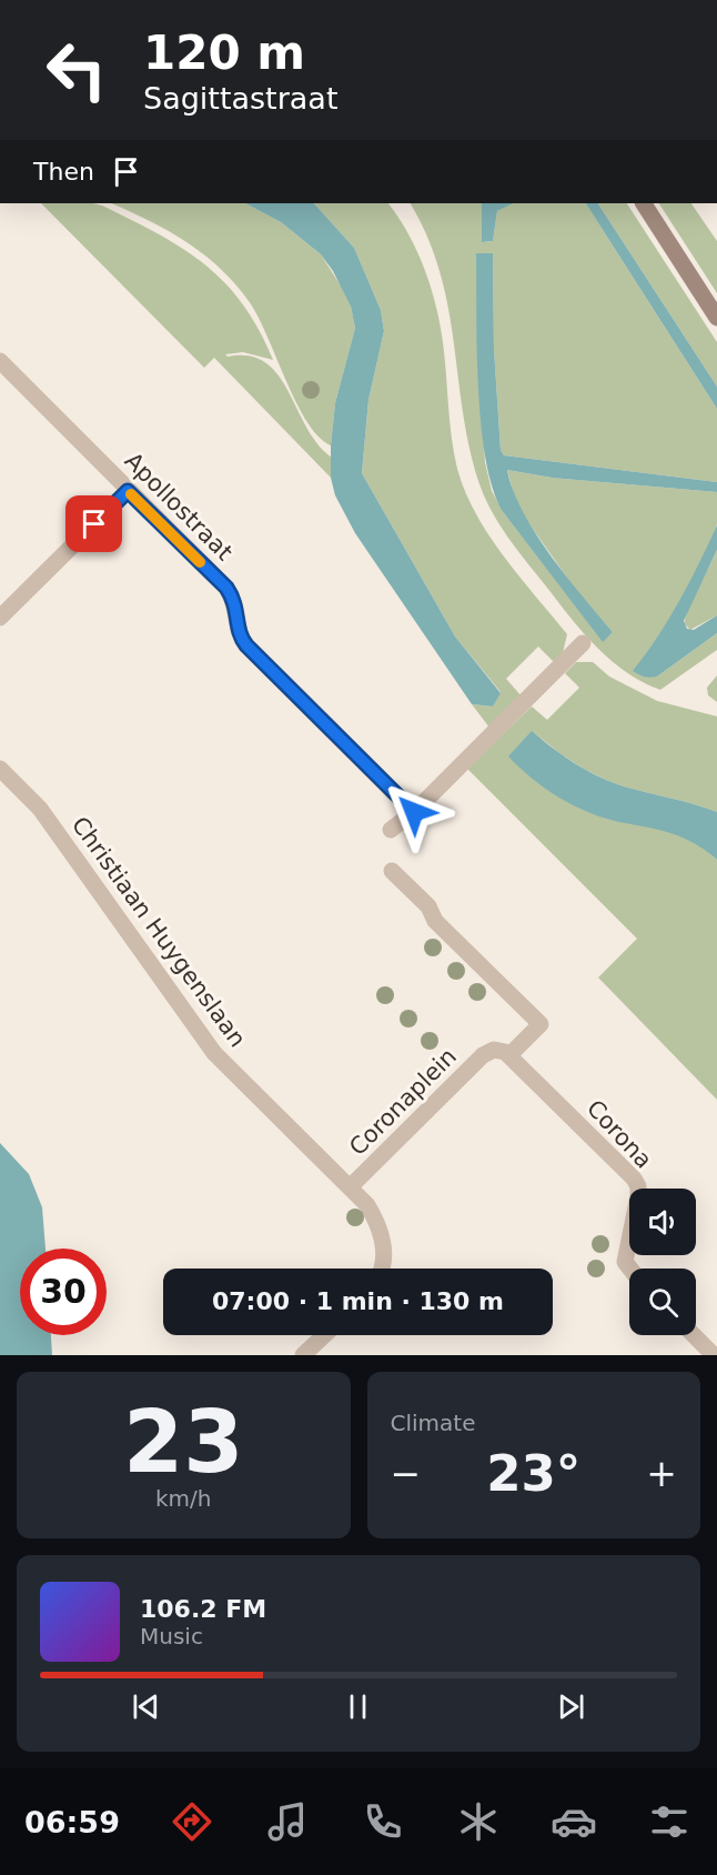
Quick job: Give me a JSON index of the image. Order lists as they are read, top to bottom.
{
  "streets": {
    "street": [
      "Apollostraat",
      "Christiaan Huygenslaan",
      "Coronaplein",
      "Corona"
    ]
  },
  "crossings": [
    ["Christiaan Huygenslaan", "Coronaplein"],
    ["Coronaplein", "Corona"]
  ],
  "page": {
    "turn": ["120 m", "Sagittastraat"],
    "then": "Then",
    "limit": "30",
    "trip": "07:00 · 1 min · 130 m",
    "tile": [
      ["23", "km/h"],
      "Climate"
    ],
    "heat": ["−", "23°", "+"],
    "song": ["106.2 FM", "Music"],
    "tabs": "06:59"
  }
}
